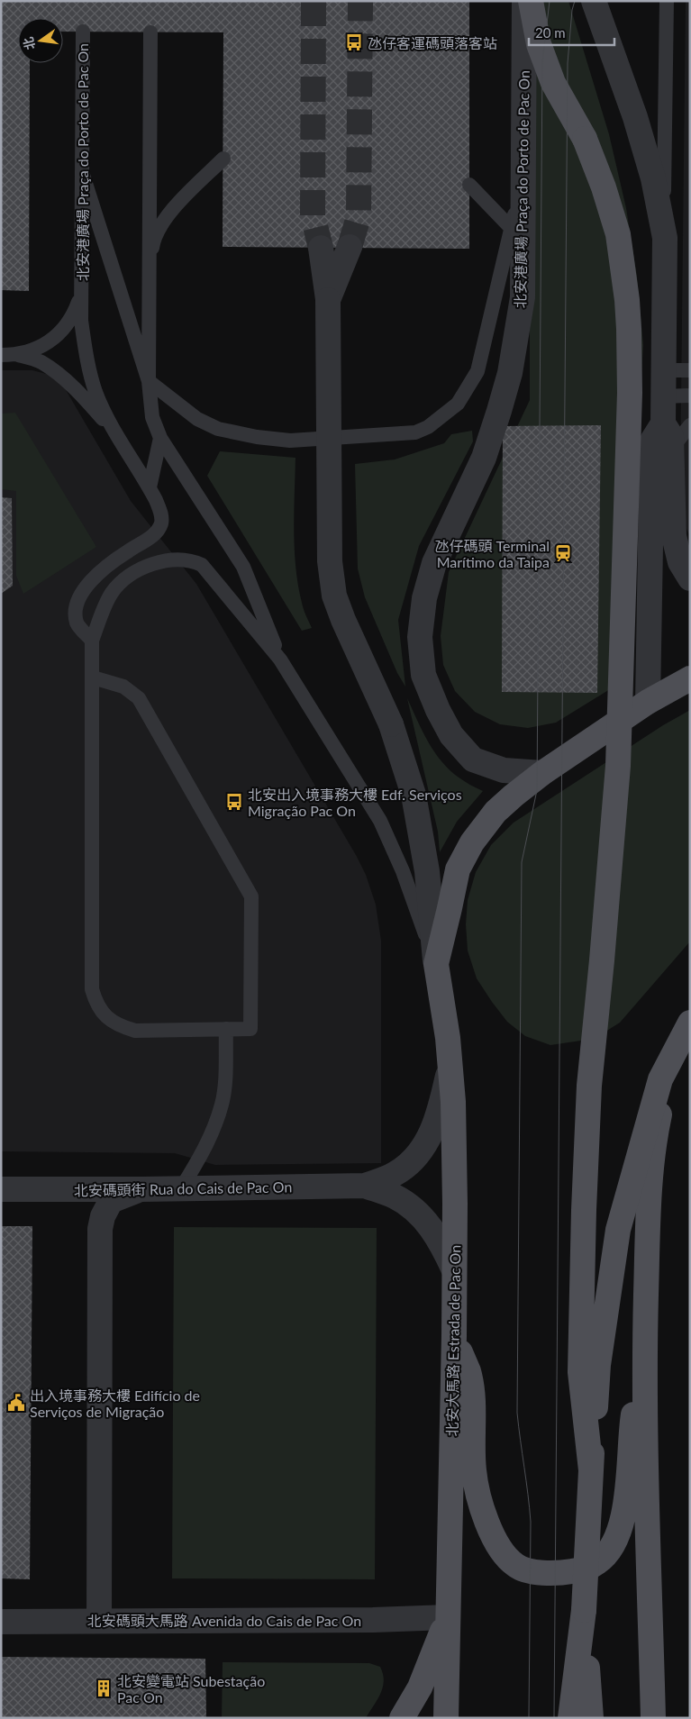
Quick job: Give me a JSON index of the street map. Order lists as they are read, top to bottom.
{
  "streets": {
    "main road": ["北安大馬路 Estrada de Pac On"],
    "street": ["北安港廣場 Praça do Porto de Pac On", "北安碼頭街 Rua do Cais de Pac On", "北安碼頭大馬路 Avenida do Cais de Pac On"]
  },
  "crossings": [
    ["北安碼頭街 Rua do Cais de Pac On", "北安大馬路 Estrada de Pac On"],
    ["北安大馬路 Estrada de Pac On", "北安碼頭大馬路 Avenida do Cais de Pac On"]
  ],
  "places": {
    "bus stop": ["氹仔客運碼頭落客站", "北安出入境事務大樓 Edf. Serviços Migração Pac On"],
    "station": ["氹仔碼頭 Terminal Marítimo da Taipa"],
    "public building": ["出入境事務大樓 Edifício de Serviços de Migração"],
    "building": ["北安變電站 Subestação Pac On"]
  },
  "scale_bar": "20 m",
  "north": "left"
}
